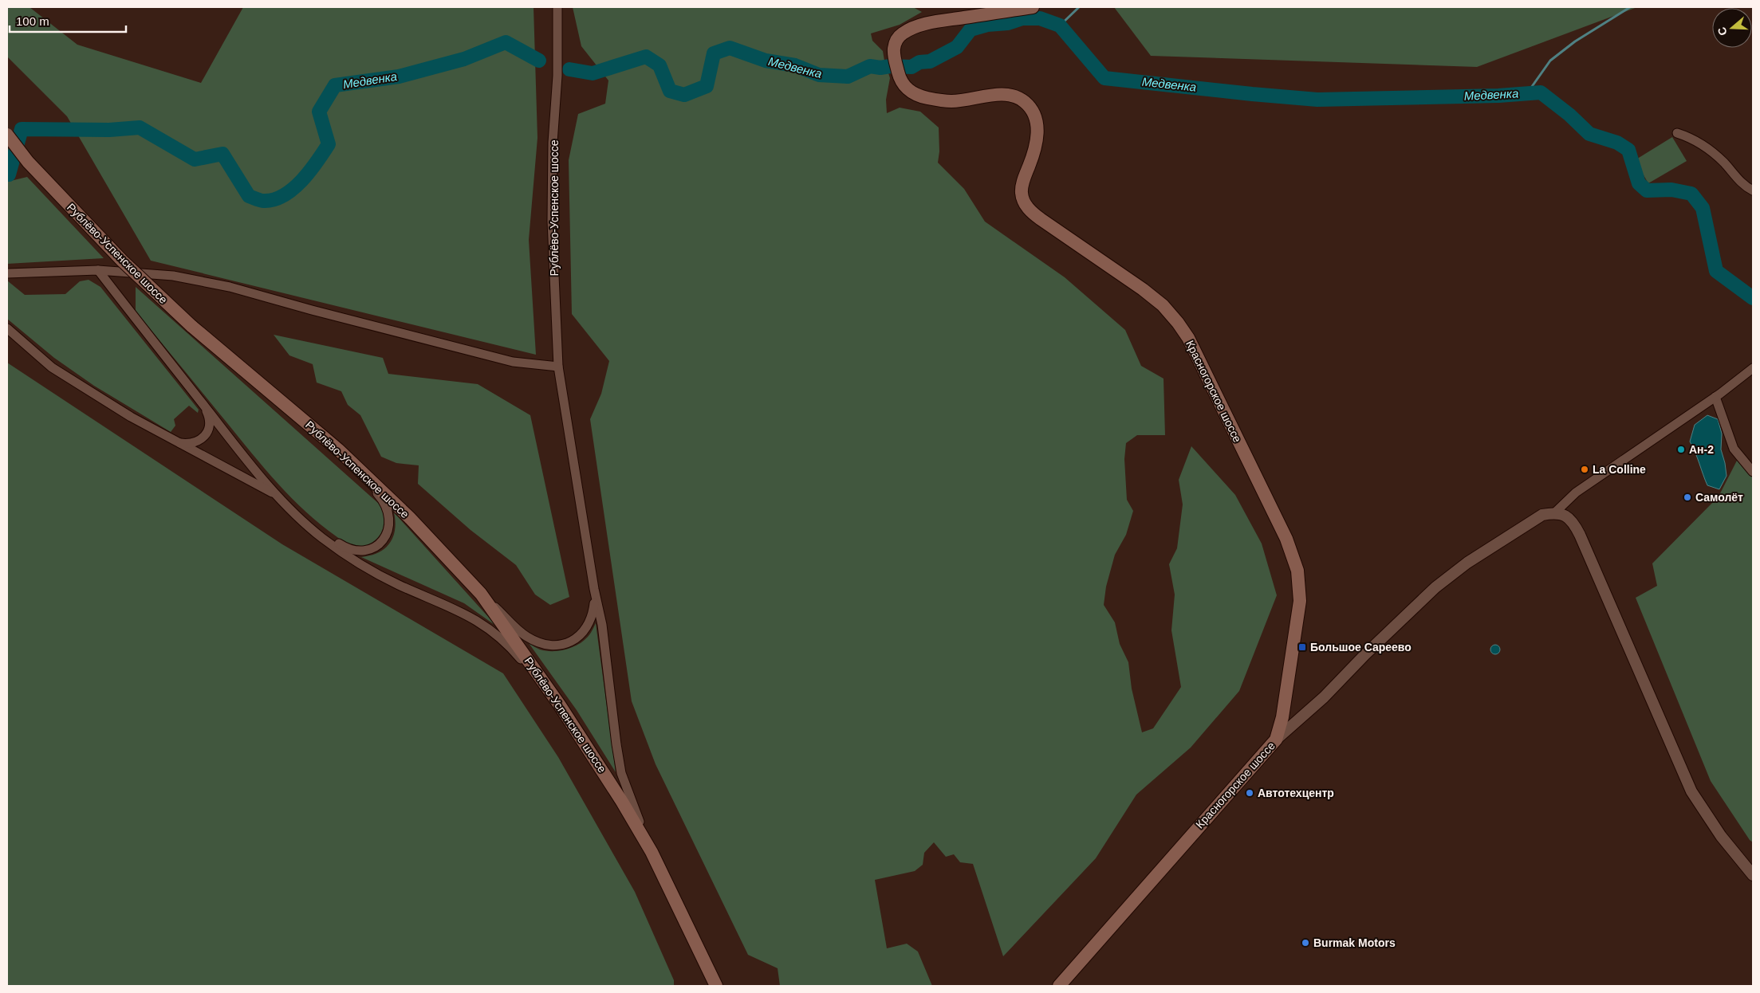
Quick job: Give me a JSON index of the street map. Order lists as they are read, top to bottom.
{
  "streets": {
    "main road": ["Рублёво-Успенское шоссе", "Красногорское шоссе"]
  },
  "water": ["Медвенка"],
  "places": {
    "other": [
      "Ан-2",
      "La Colline",
      "Самолёт",
      "Автотехцентр",
      "Burmak Motors"
    ],
    "transit": ["Большое Сареево"]
  },
  "scale_bar": "100 m",
  "north": "left"
}
